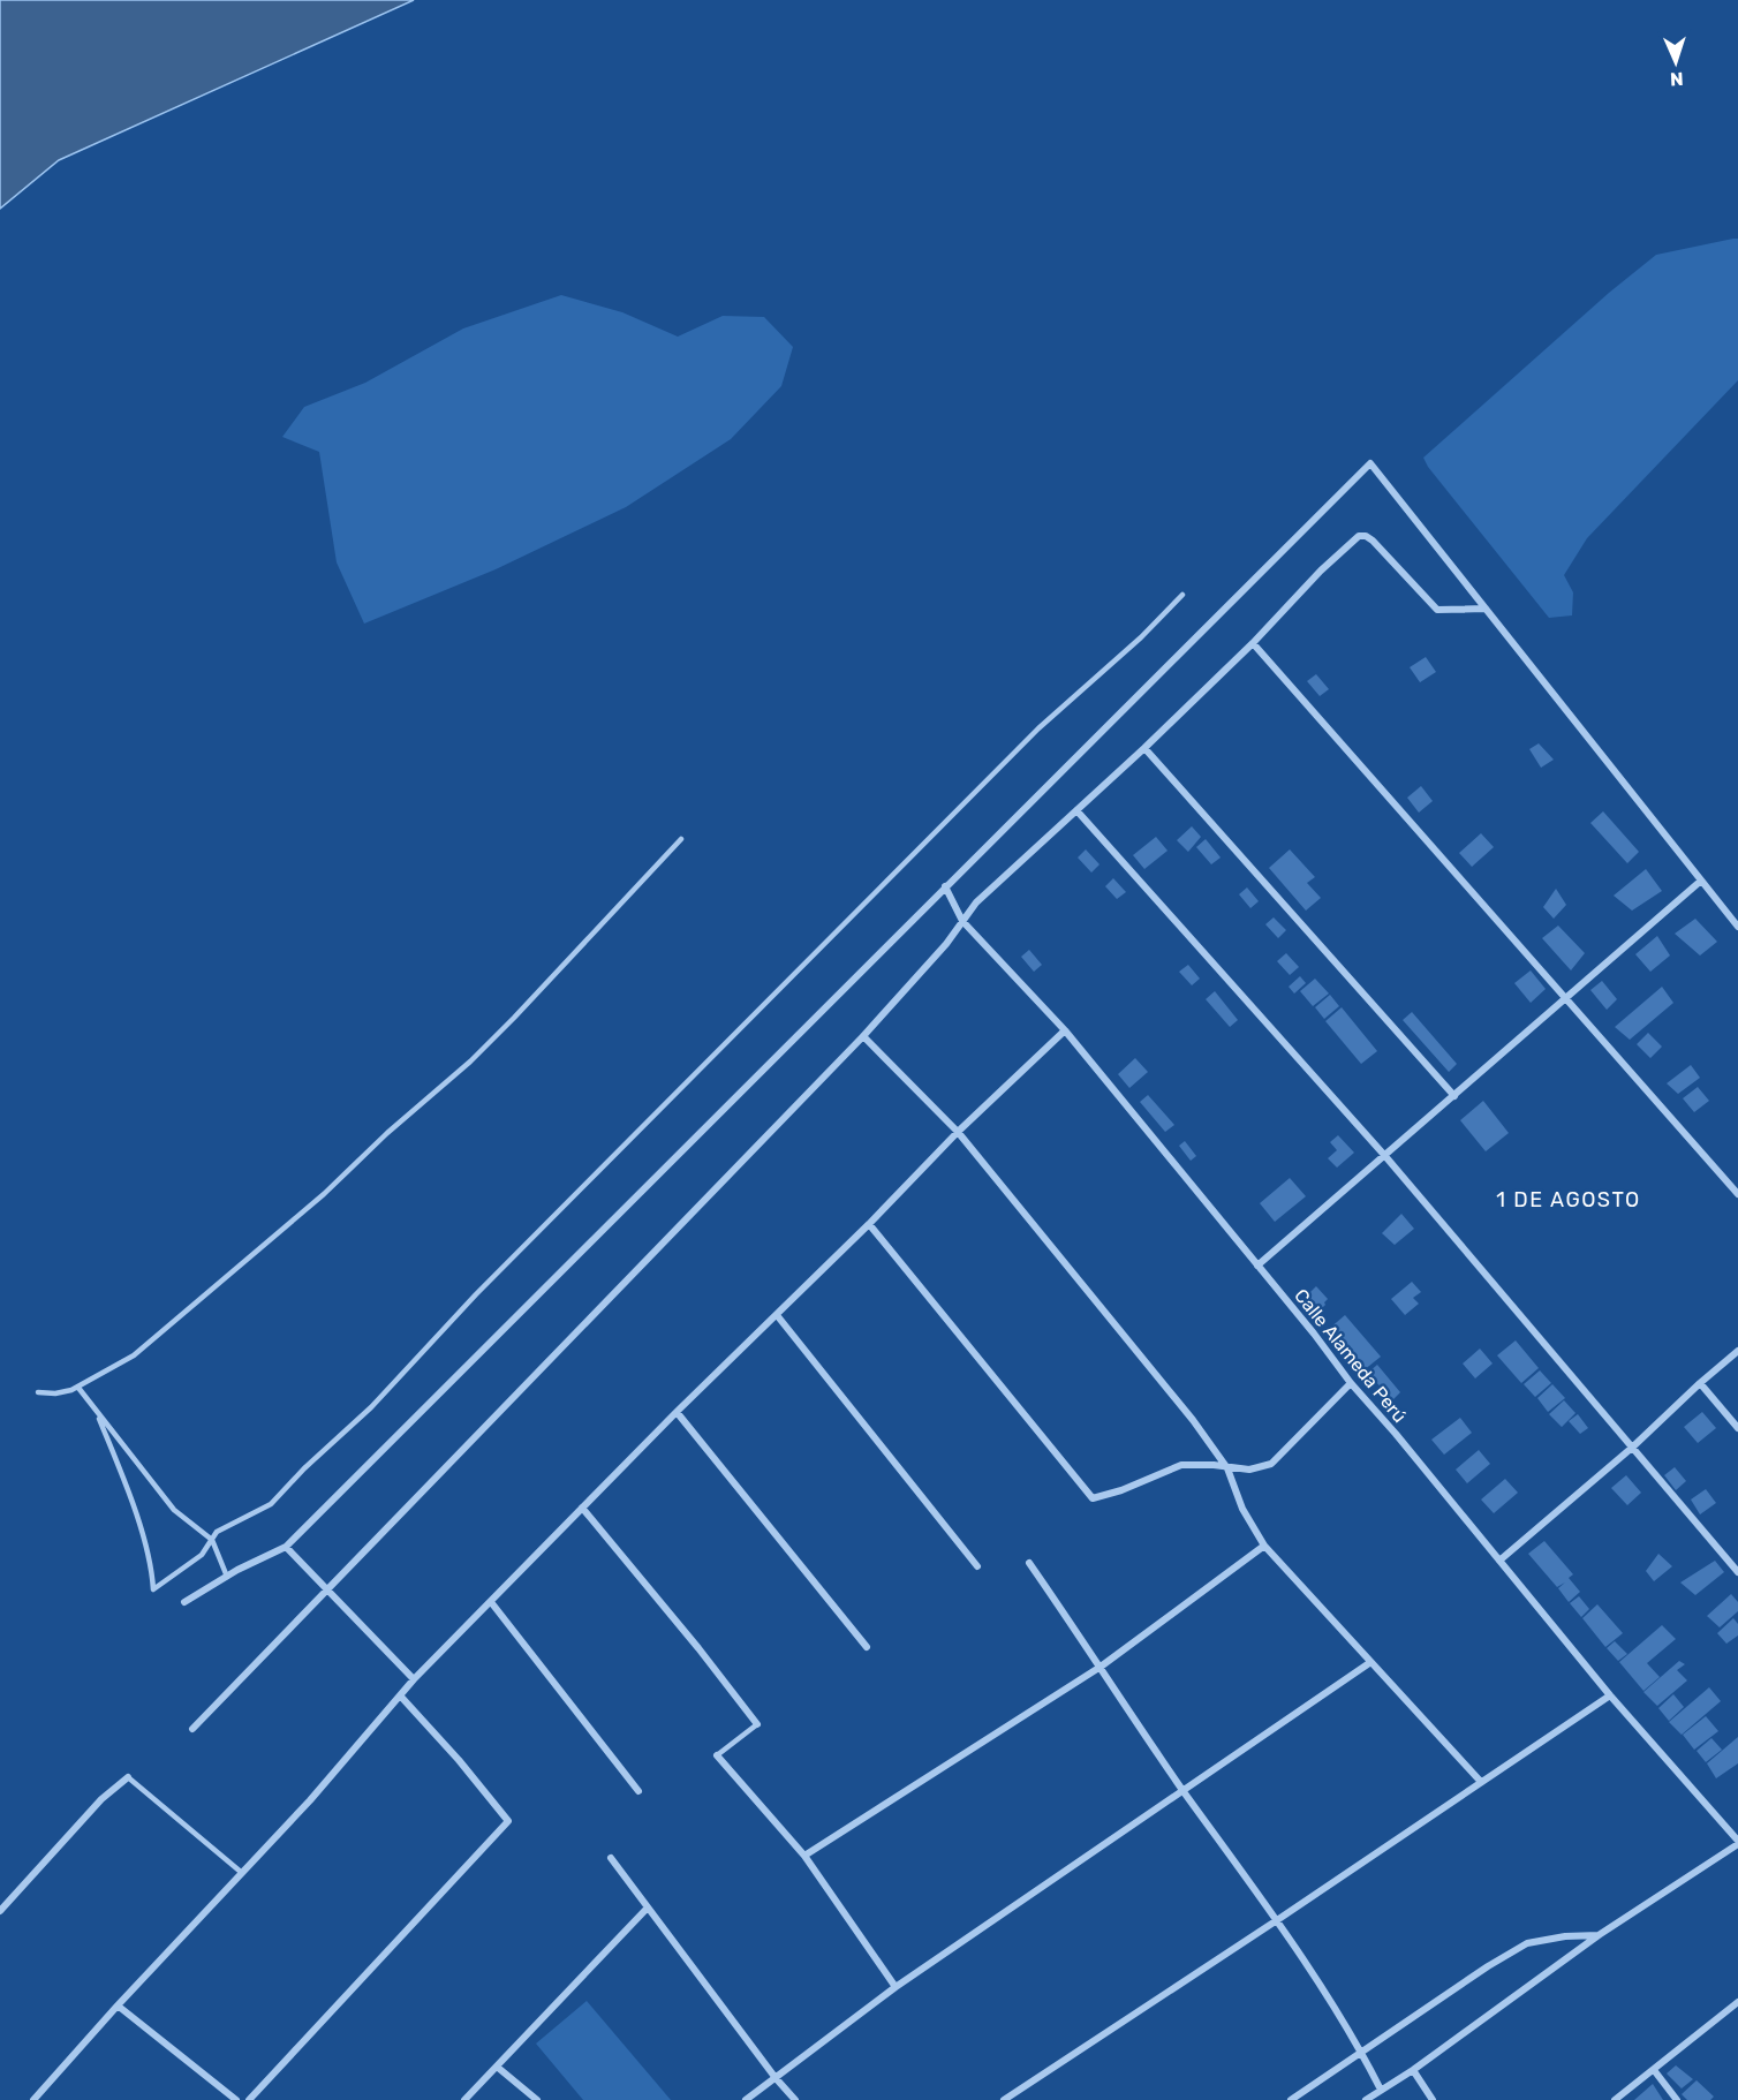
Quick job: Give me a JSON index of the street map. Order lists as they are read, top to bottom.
{
  "streets": {
    "street": ["Calle Alameda Perú"]
  },
  "districts": ["1 DE AGOSTO"],
  "north": "bottom"
}
